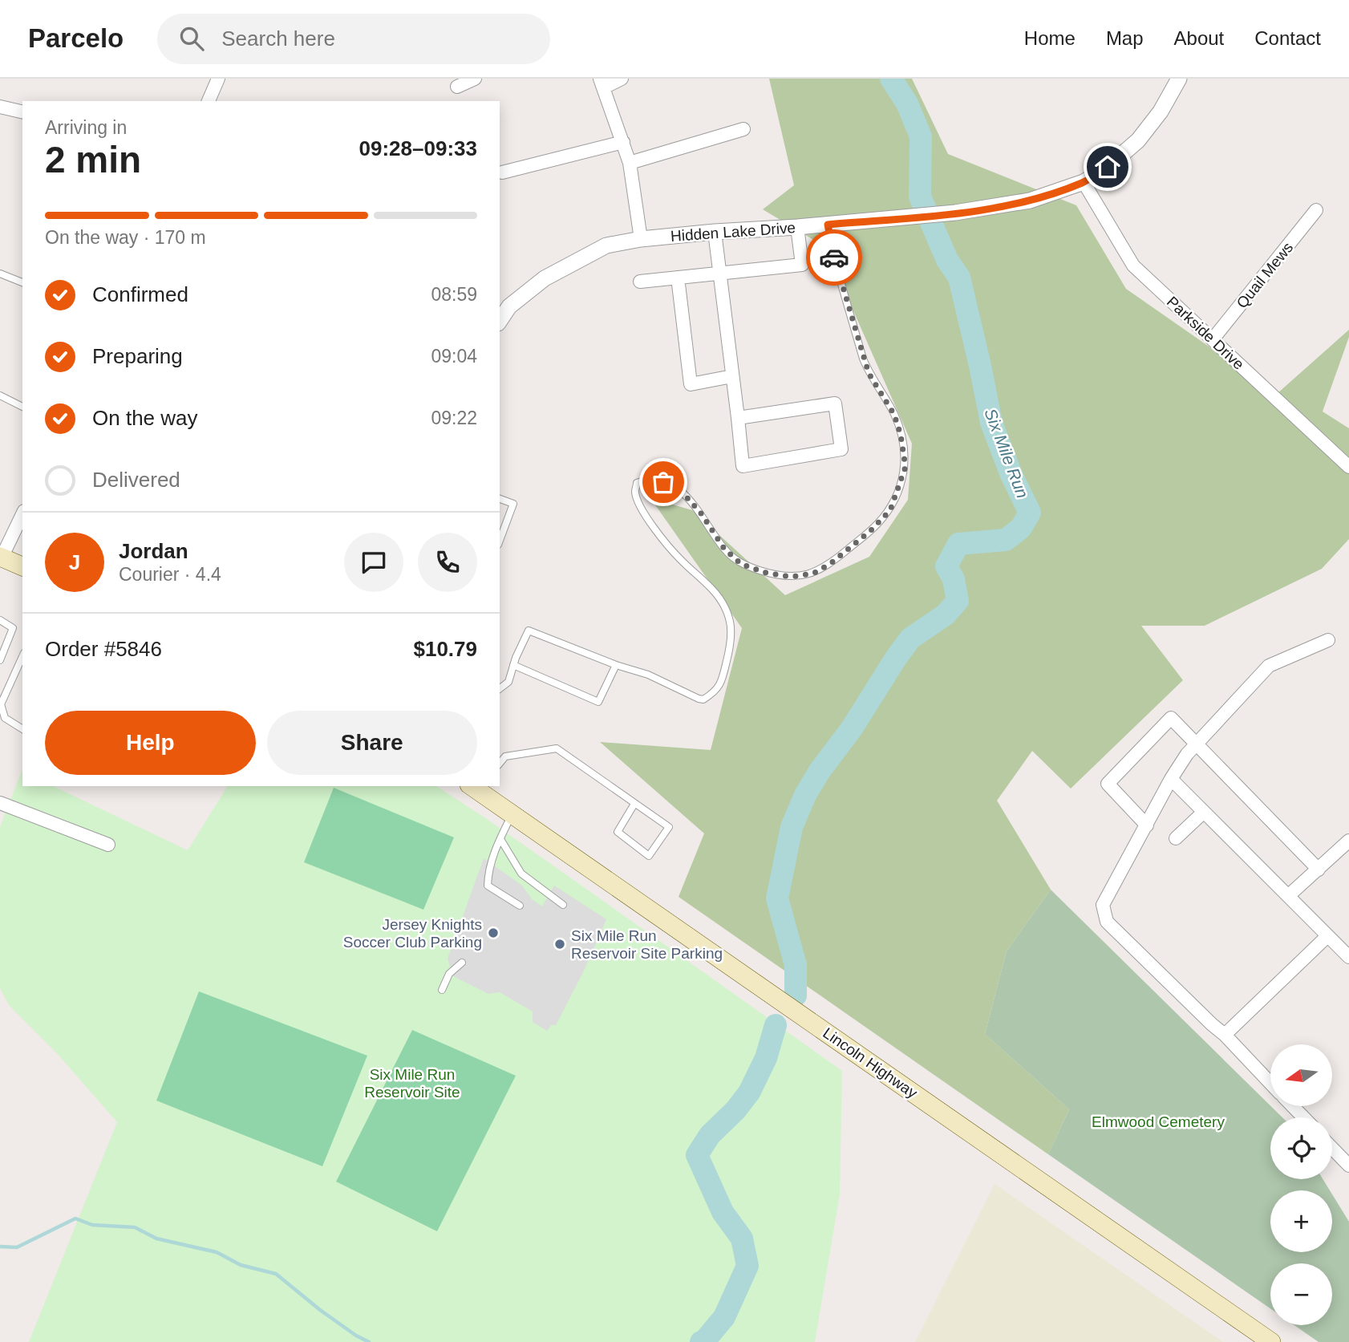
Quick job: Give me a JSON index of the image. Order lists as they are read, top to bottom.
{
  "streets": {
    "main road": ["Lincoln Highway"],
    "street": ["Hidden Lake Drive", "Quail Mews", "Parkside Drive"]
  },
  "crossings": [
    ["Hidden Lake Drive", "Parkside Drive"],
    ["Quail Mews", "Parkside Drive"]
  ],
  "water": ["Six Mile Run"],
  "parks": ["Six Mile Run Reservoir Site", "Elmwood Cemetery"],
  "places": ["Jersey Knights Soccer Club Parking", "Six Mile Run Reservoir Site Parking"],
  "north": "left",
  "page": {
    "header": "Parcelo",
    "search": "Search here",
    "nav": [
      "Home",
      "Map",
      "About",
      "Contact"
    ],
    "heading": ["2 min", "Arriving in", "09:28–09:33"],
    "panel": [
      "Jordan",
      "Courier · 4.4",
      "Order #5846",
      "$10.79"
    ],
    "bar": "On the way · 170 m",
    "list": [
      ["Confirmed", "08:59"],
      ["Preparing", "09:04"],
      ["On the way", "09:22"],
      "Delivered"
    ],
    "round": "J",
    "buttons": ["Help", "Share"],
    "map_buttons": ["+", "−"]
  }
}
